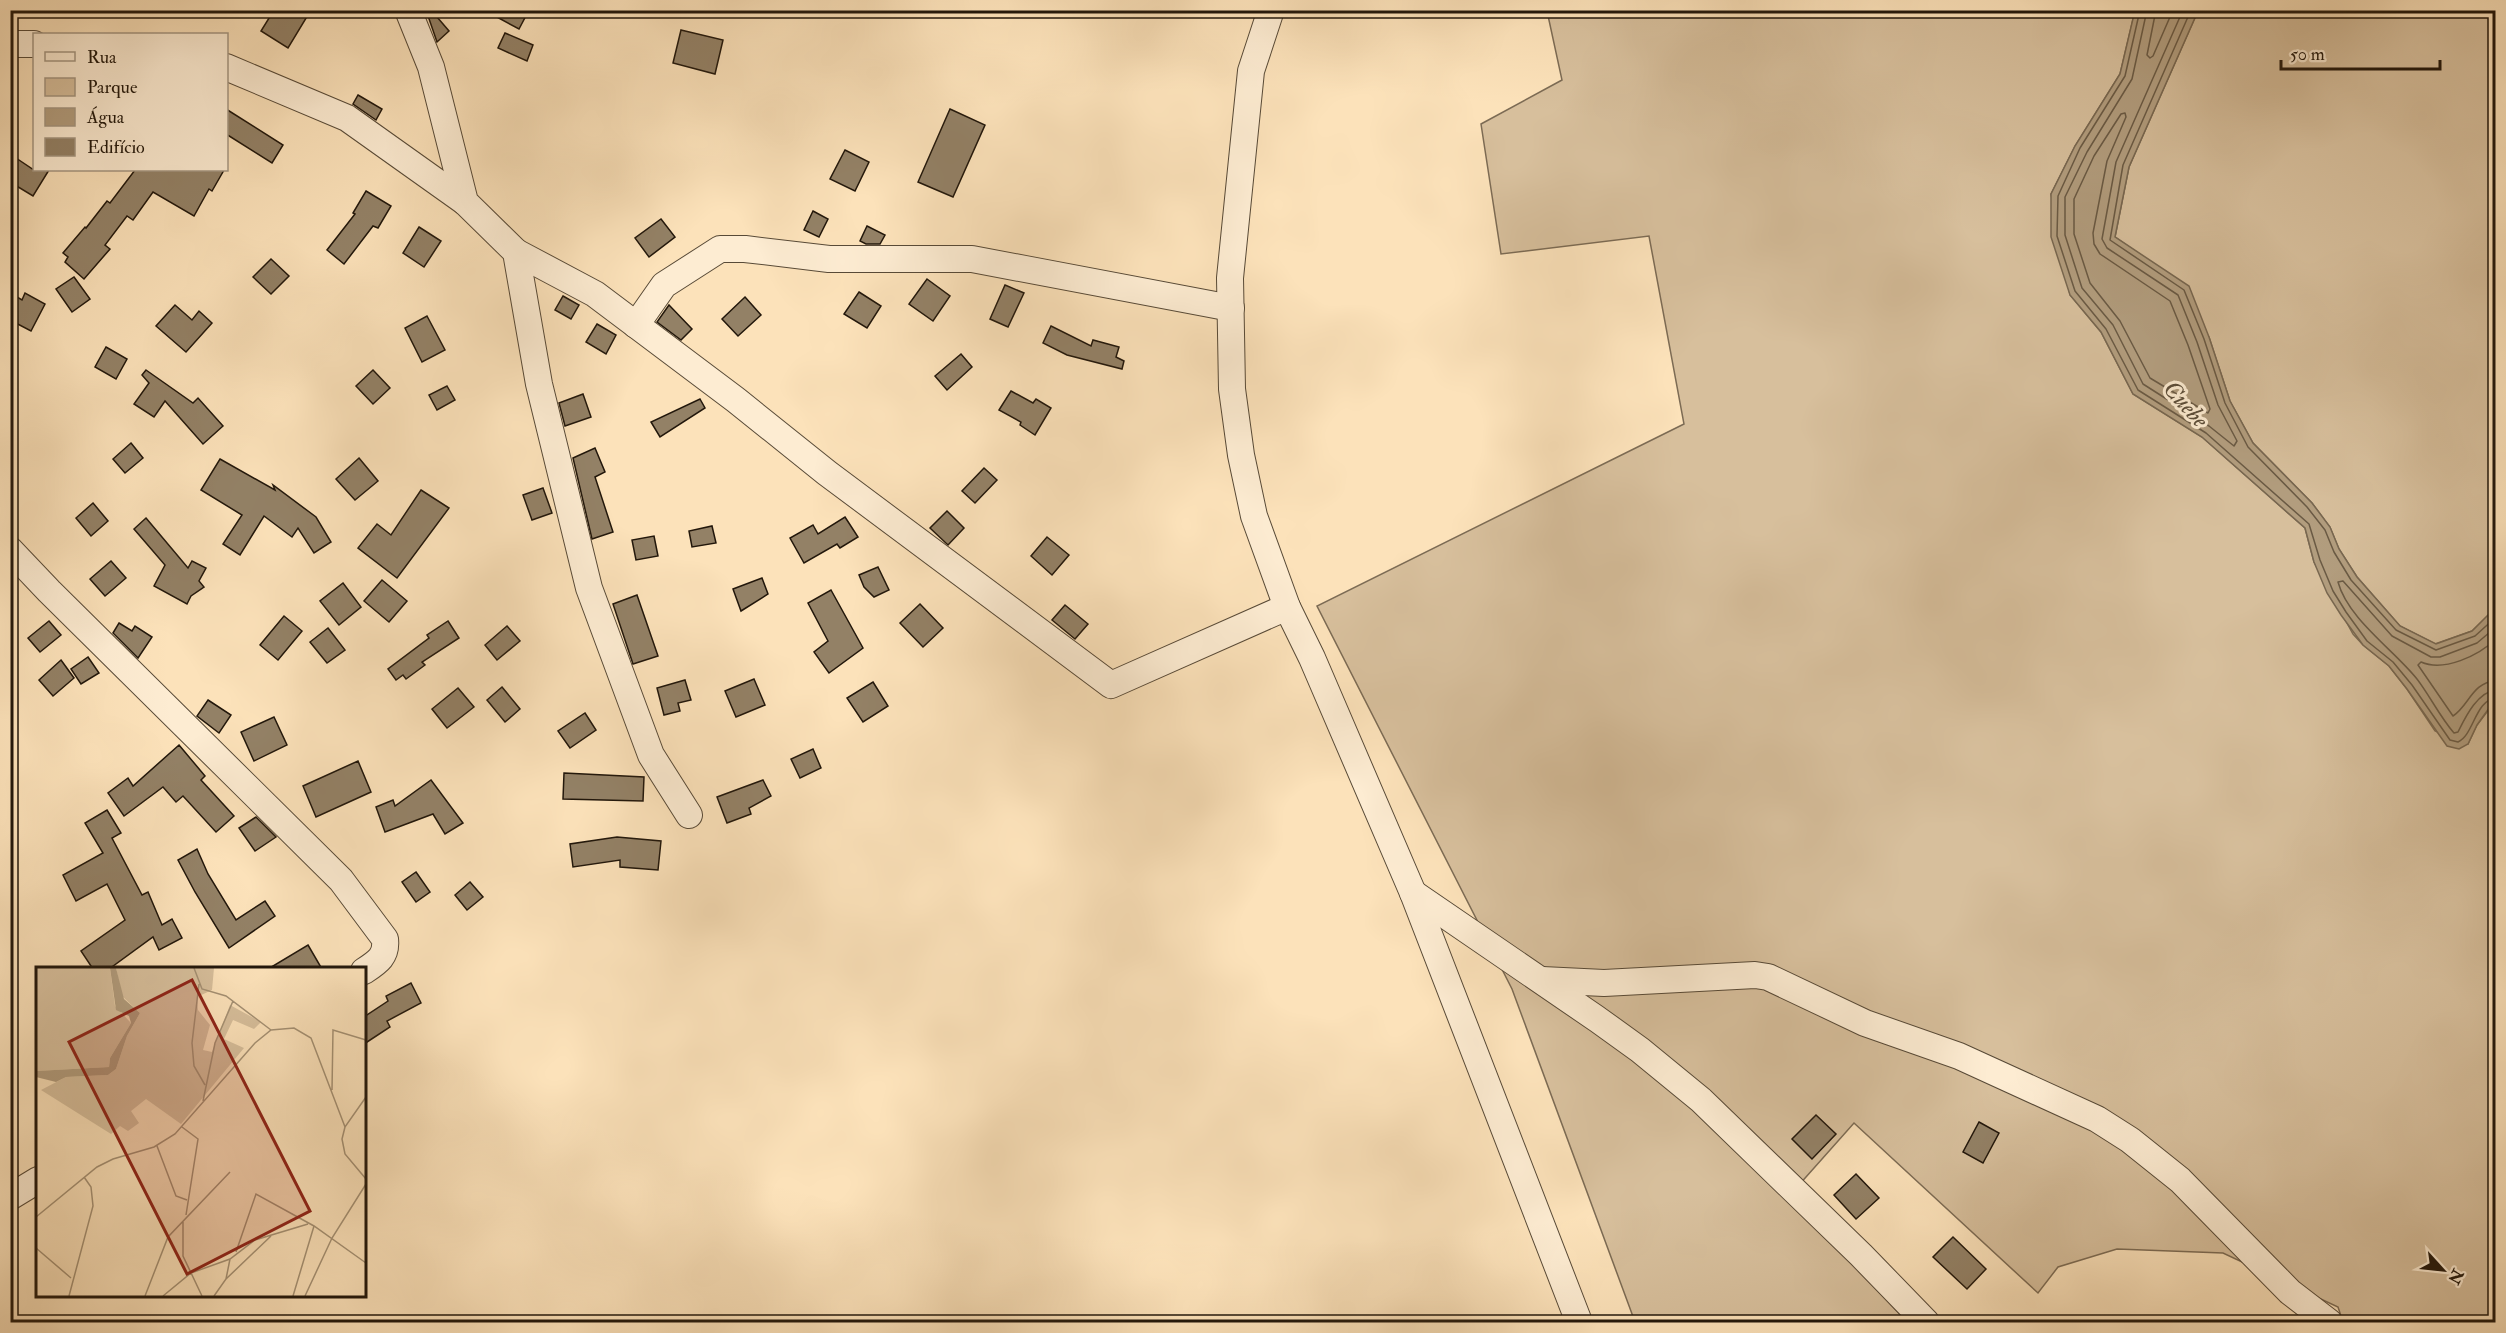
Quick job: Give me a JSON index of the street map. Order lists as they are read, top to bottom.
{
  "water": ["Cuebe"],
  "legend": [
    "Rua",
    "Parque",
    "Água",
    "Edifício"
  ],
  "scale_bar": "50 m",
  "north": "bottom right"
}
